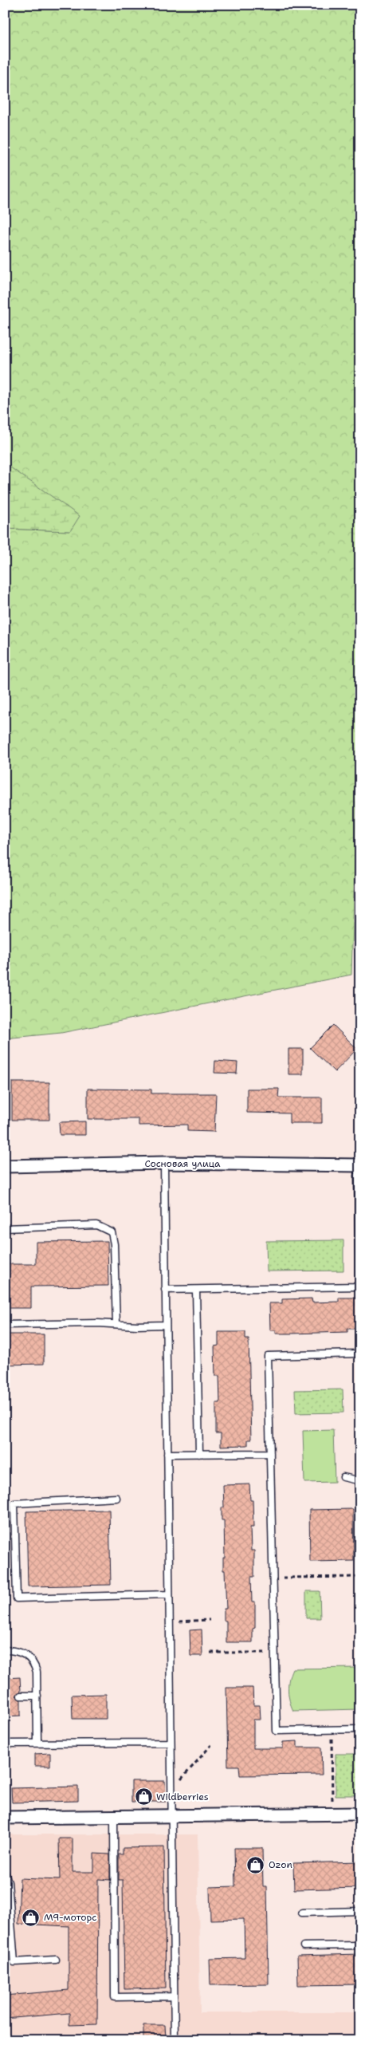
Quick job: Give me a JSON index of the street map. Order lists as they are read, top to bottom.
{
  "streets": {
    "street": ["Сосновая улица"]
  },
  "places": {
    "shop": ["Wildberries", "Ozon", "М9-моторс"]
  }
}
